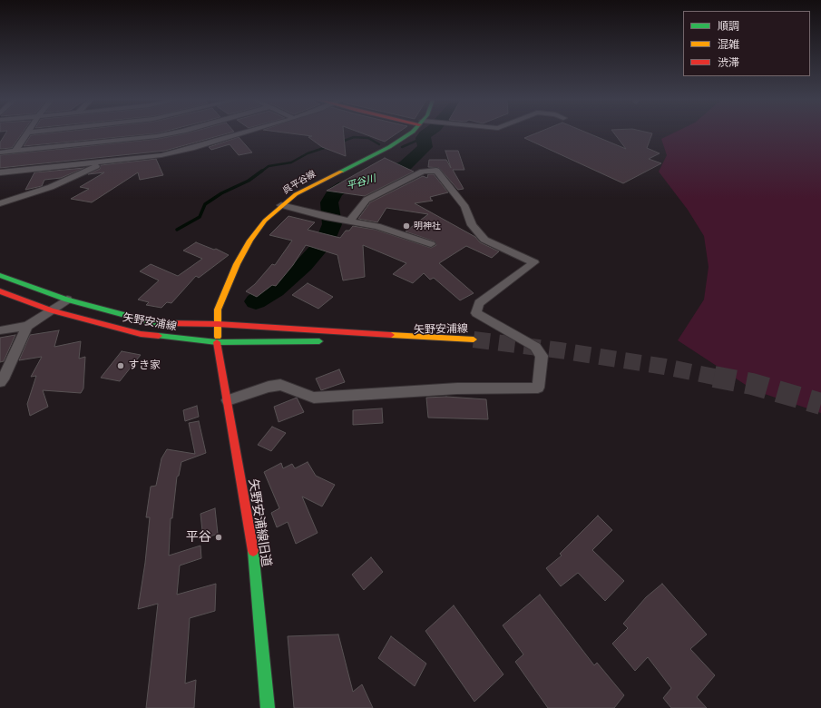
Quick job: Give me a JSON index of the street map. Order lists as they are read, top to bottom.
{
  "streets": {
    "main road": ["呉平谷線", "矢野安浦線", "矢野安浦線旧道"]
  },
  "crossings": [
    ["呉平谷線", "矢野安浦線"],
    ["呉平谷線", "矢野安浦線旧道"],
    ["矢野安浦線", "矢野安浦線旧道"]
  ],
  "water": ["平谷川"],
  "places": ["明神社", "すき家", "平谷"],
  "legend": ["順調", "混雑", "渋滞"]
}
